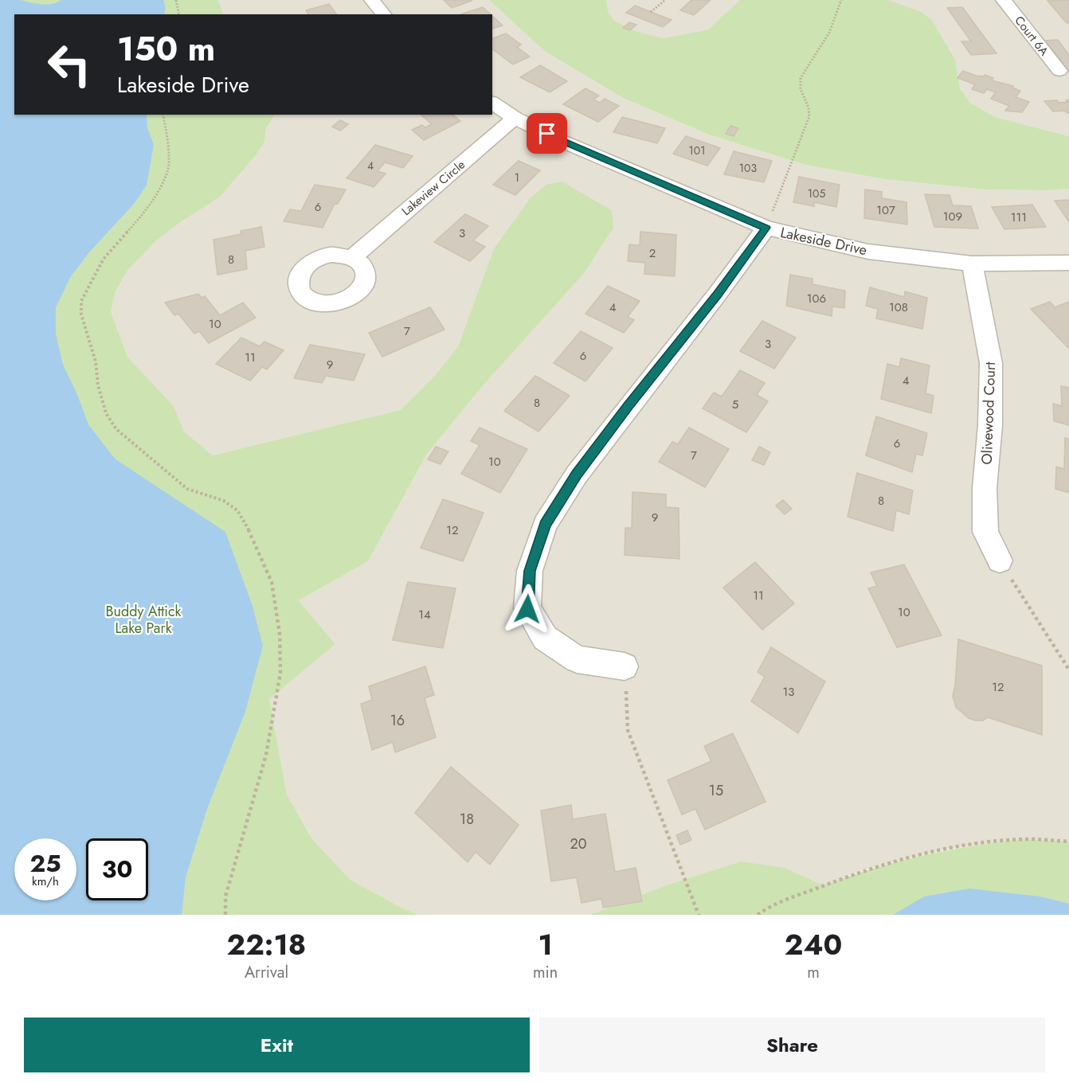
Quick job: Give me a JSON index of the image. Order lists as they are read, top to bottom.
{
  "streets": {
    "street": [
      "Court 6A",
      "Lakeview Circle",
      "Lakeside Drive",
      "Olivewood Court"
    ]
  },
  "crossings": [
    ["Lakeview Circle", "Lakeside Drive"],
    ["Lakeside Drive", "Olivewood Court"]
  ],
  "parks": ["Buddy Attick Lake Park"],
  "house_numbers": [
    "101",
    "4",
    "103",
    "1",
    "105",
    "6",
    "107",
    "109",
    "111",
    "3",
    "2",
    "8",
    "106",
    "4",
    "108",
    "10",
    "7",
    "3",
    "6",
    "11",
    "9",
    "4",
    "8",
    "5",
    "6",
    "7",
    "10",
    "8",
    "9",
    "12",
    "11",
    "10",
    "14",
    "12",
    "13",
    "16",
    "15",
    "18",
    "20"
  ],
  "page": {
    "turn": ["150 m", "Lakeside Drive"],
    "speed": "25 km/h",
    "limit": "30",
    "eta": [
      "22:18",
      "Arrival",
      "1",
      "min",
      "240",
      "m"
    ],
    "buttons": ["Exit", "Share"]
  }
}
